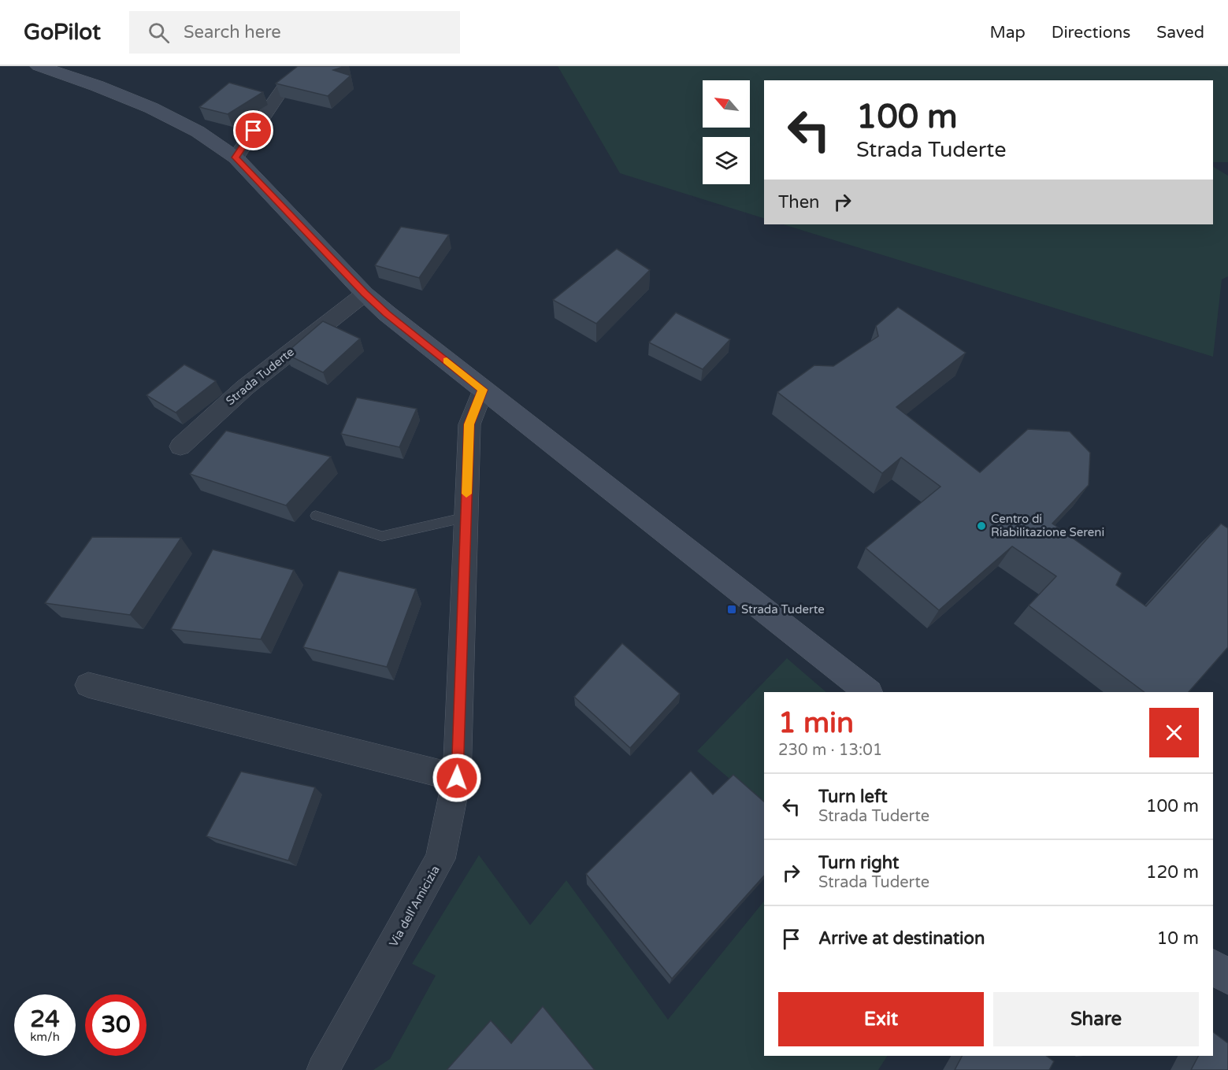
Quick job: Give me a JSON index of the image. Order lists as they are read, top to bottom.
{
  "streets": {
    "street": ["Strada Tuderte", "Via dell'Amicizia"]
  },
  "places": {
    "other": ["Centro di Riabilitazione Sereni"],
    "transit": ["Strada Tuderte"]
  },
  "north": "top left",
  "page": {
    "header": "GoPilot",
    "search": "Search here",
    "nav": ["Map", "Directions", "Saved"],
    "turn": ["100 m", "Strada Tuderte"],
    "then": "Then",
    "heading": ["1 min", "230 m · 13:01"],
    "list": [
      {
        "name": "Turn left",
        "note": "Strada Tuderte",
        "value": "100 m"
      },
      {
        "name": "Turn right",
        "note": "Strada Tuderte",
        "value": "120 m"
      },
      {
        "name": "Arrive at destination",
        "value": "10 m"
      }
    ],
    "buttons": ["Exit", "Share"],
    "speed": "24 km/h",
    "limit": "30"
  }
}
